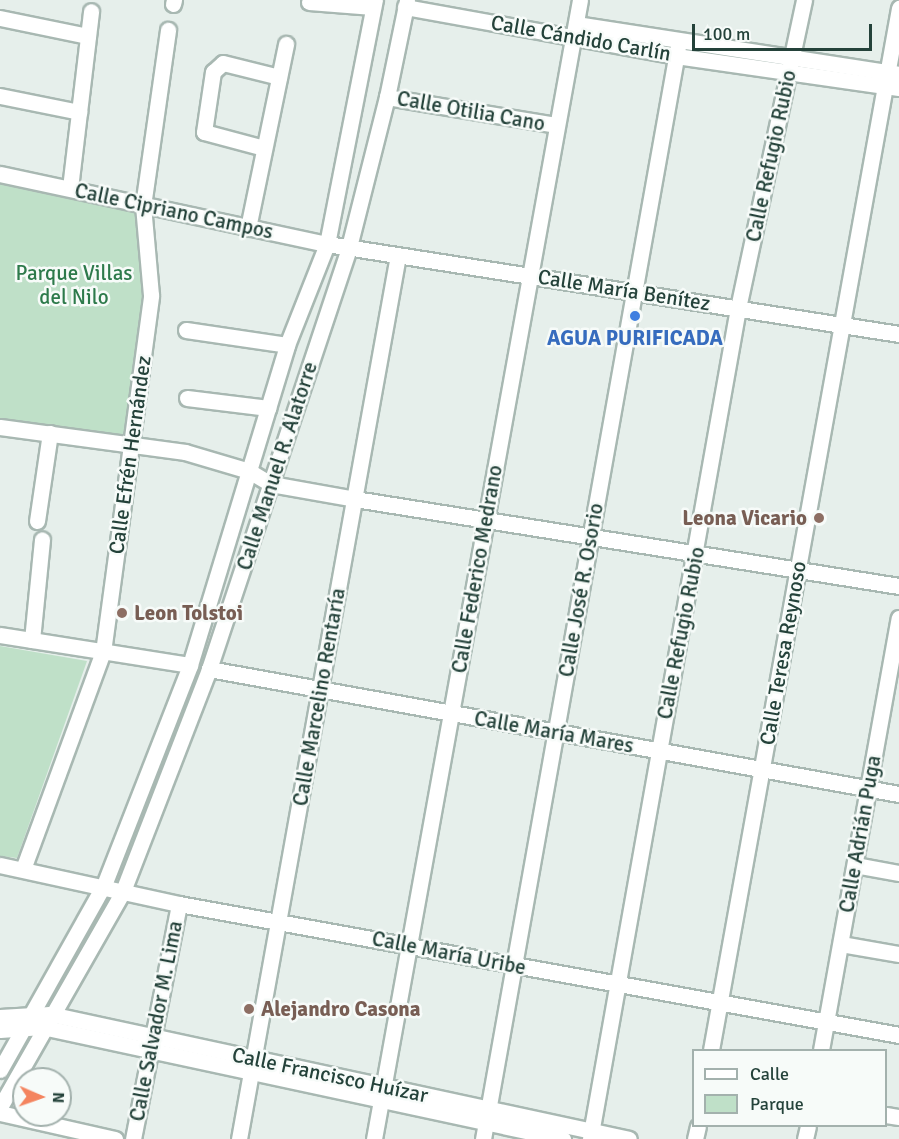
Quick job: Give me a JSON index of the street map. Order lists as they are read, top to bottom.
{
  "streets": {
    "street": [
      "Calle Cándido Carlín",
      "Calle Otilia Cano",
      "Calle Refugio Rubio",
      "Calle Cipriano Campos",
      "Calle María Benítez",
      "Calle Efrén Hernández",
      "Calle Manuel R. Alatorre",
      "Calle Federico Medrano",
      "Calle José R. Osorio",
      "Calle Teresa Reynoso",
      "Calle Marcelino Rentaría",
      "Calle María Mares",
      "Calle Adrián Puga",
      "Calle María Uribe",
      "Calle Salvador M. Lima",
      "Calle Francisco Huízar"
    ]
  },
  "crossings": [
    ["Calle Cándido Carlín", "Calle Refugio Rubio"],
    ["Calle Cándido Carlín", "Calle Manuel R. Alatorre"],
    ["Calle Cándido Carlín", "Calle Federico Medrano"],
    ["Calle Cándido Carlín", "Calle José R. Osorio"],
    ["Calle Cándido Carlín", "Calle Teresa Reynoso"],
    ["Calle Otilia Cano", "Calle Manuel R. Alatorre"],
    ["Calle Otilia Cano", "Calle Federico Medrano"],
    ["Calle Refugio Rubio", "Calle María Benítez"],
    ["Calle Refugio Rubio", "Calle María Mares"],
    ["Calle Refugio Rubio", "Calle María Uribe"],
    ["Calle Refugio Rubio", "Calle Francisco Huízar"],
    ["Calle Cipriano Campos", "Calle María Benítez"],
    ["Calle Cipriano Campos", "Calle Efrén Hernández"],
    ["Calle Cipriano Campos", "Calle Manuel R. Alatorre"],
    ["Calle María Benítez", "Calle Manuel R. Alatorre"],
    ["Calle María Benítez", "Calle Federico Medrano"],
    ["Calle María Benítez", "Calle José R. Osorio"],
    ["Calle María Benítez", "Calle Teresa Reynoso"],
    ["Calle María Benítez", "Calle Marcelino Rentaría"],
    ["Calle Efrén Hernández", "Calle María Uribe"],
    ["Calle Manuel R. Alatorre", "Calle María Mares"],
    ["Calle Manuel R. Alatorre", "Calle María Uribe"],
    ["Calle Manuel R. Alatorre", "Calle Francisco Huízar"],
    ["Calle Federico Medrano", "Calle María Mares"],
    ["Calle Federico Medrano", "Calle María Uribe"],
    ["Calle Federico Medrano", "Calle Francisco Huízar"],
    ["Calle José R. Osorio", "Calle María Mares"],
    ["Calle José R. Osorio", "Calle María Uribe"],
    ["Calle José R. Osorio", "Calle Francisco Huízar"],
    ["Calle Teresa Reynoso", "Calle María Mares"],
    ["Calle Teresa Reynoso", "Calle María Uribe"],
    ["Calle Marcelino Rentaría", "Calle María Mares"],
    ["Calle Marcelino Rentaría", "Calle María Uribe"],
    ["Calle Marcelino Rentaría", "Calle Francisco Huízar"],
    ["Calle María Mares", "Calle Adrián Puga"],
    ["Calle Adrián Puga", "Calle María Uribe"],
    ["Calle María Uribe", "Calle Salvador M. Lima"],
    ["Calle Salvador M. Lima", "Calle Francisco Huízar"]
  ],
  "parks": ["Parque Villas del Nilo"],
  "places": [
    "AGUA PURIFICADA",
    "Leona Vicario",
    "Leon Tolstoi",
    "Alejandro Casona"
  ],
  "legend": ["Calle", "Parque"],
  "scale_bar": "100 m",
  "north": "right"
}
